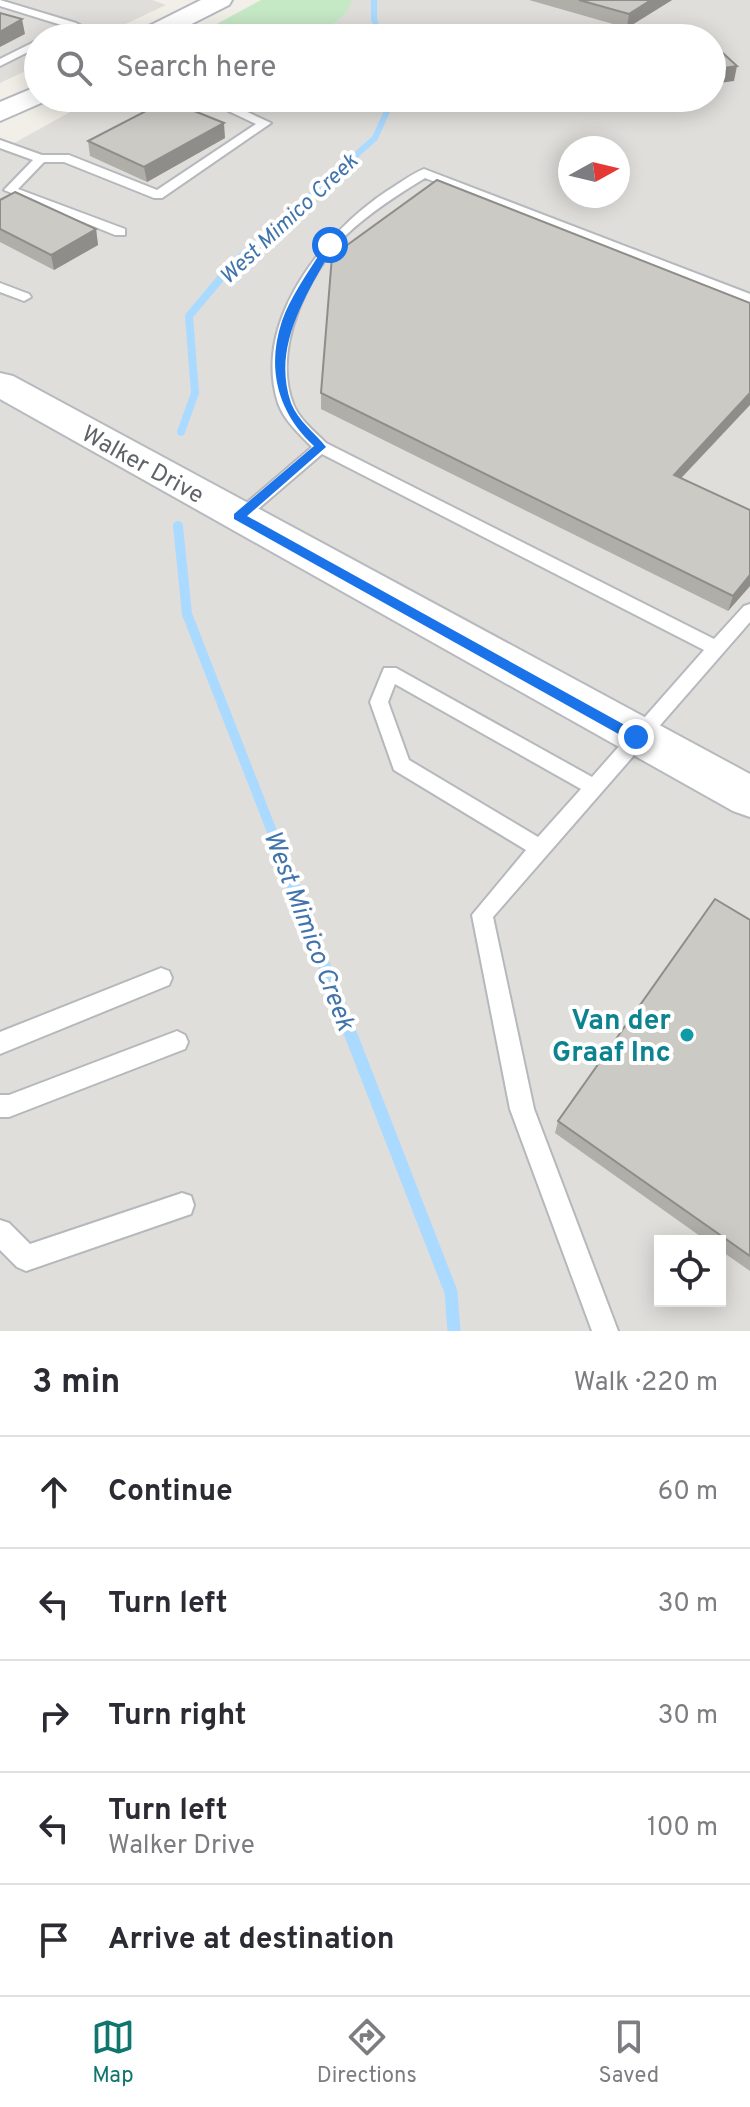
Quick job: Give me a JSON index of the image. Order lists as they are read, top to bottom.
{
  "streets": {
    "street": ["Walker Drive"]
  },
  "water": ["West Mimico Creek"],
  "places": ["Van der Graaf Inc"],
  "north": "right",
  "page": {
    "search": "Search here",
    "heading": ["3 min", "Walk · 220 m"],
    "list": [
      ["Continue", "60 m"],
      ["Turn left", "30 m"],
      ["Turn right", "30 m"],
      ["Turn left", "Walker Drive", "100 m"],
      "Arrive at destination"
    ],
    "nav": ["Map", "Directions", "Saved"]
  }
}
